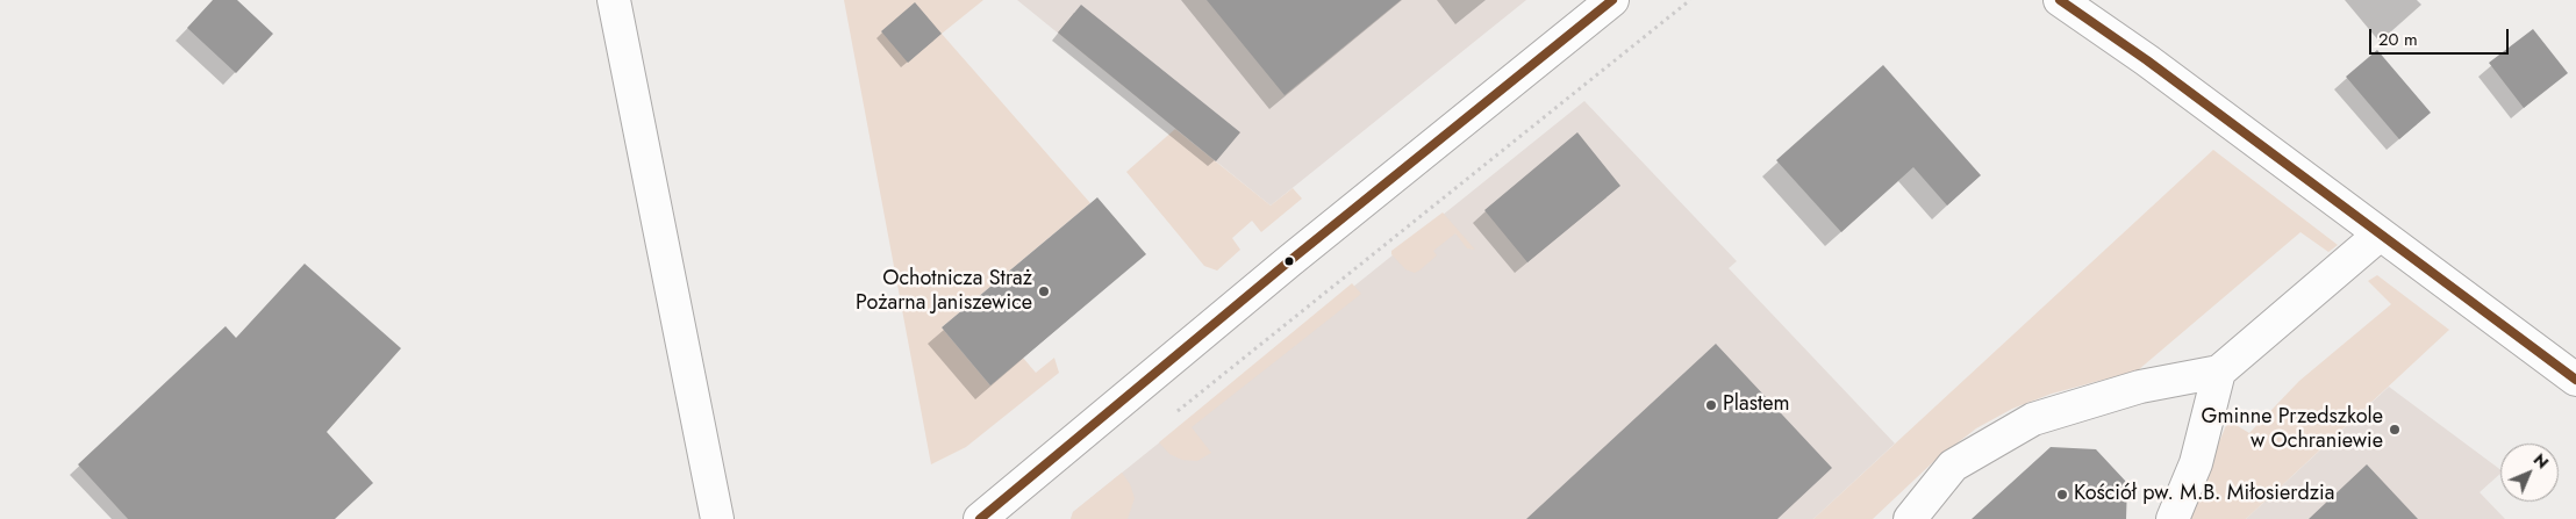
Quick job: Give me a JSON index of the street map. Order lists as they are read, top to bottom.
{
  "places": [
    "Ochotnicza Straż Pożarna Janiszewice",
    "Plastem",
    "Gminne Przedszkole w Ochraniewie",
    "Kościół pw. M.B. Miłosierdzia"
  ],
  "scale_bar": "20 m",
  "north": "top right"
}
